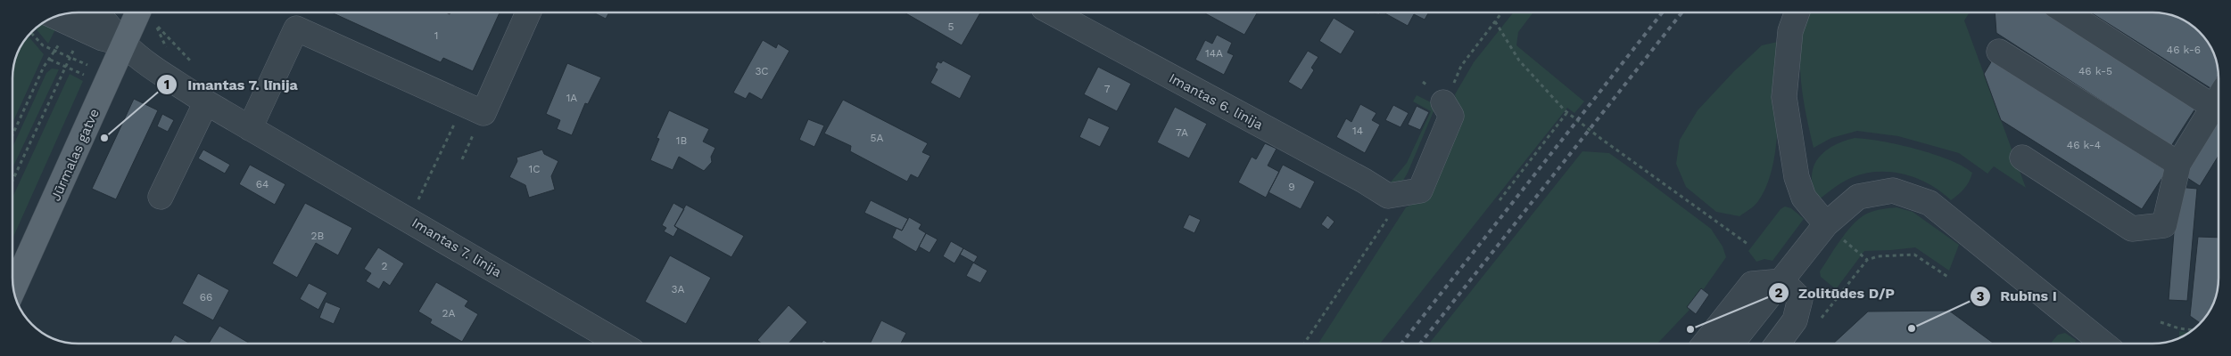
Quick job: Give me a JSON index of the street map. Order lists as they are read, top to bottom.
{
  "streets": {
    "main road": ["Jūrmalas gatve"],
    "street": ["Imantas 6. līnija", "Imantas 7. līnija"]
  },
  "crossings": [
    ["Jūrmalas gatve", "Imantas 7. līnija"]
  ],
  "places": ["Imantas 7. līnija", "Rubīns I", "Zolitūdes D/P"],
  "house_numbers": [
    "5",
    "1",
    "46 k-6",
    "14A",
    "3C",
    "46 k-5",
    "7",
    "1A",
    "14",
    "7A",
    "5A",
    "1B",
    "46 k-4",
    "1C",
    "64",
    "9",
    "2B",
    "2",
    "3A",
    "66",
    "2A"
  ]
}
